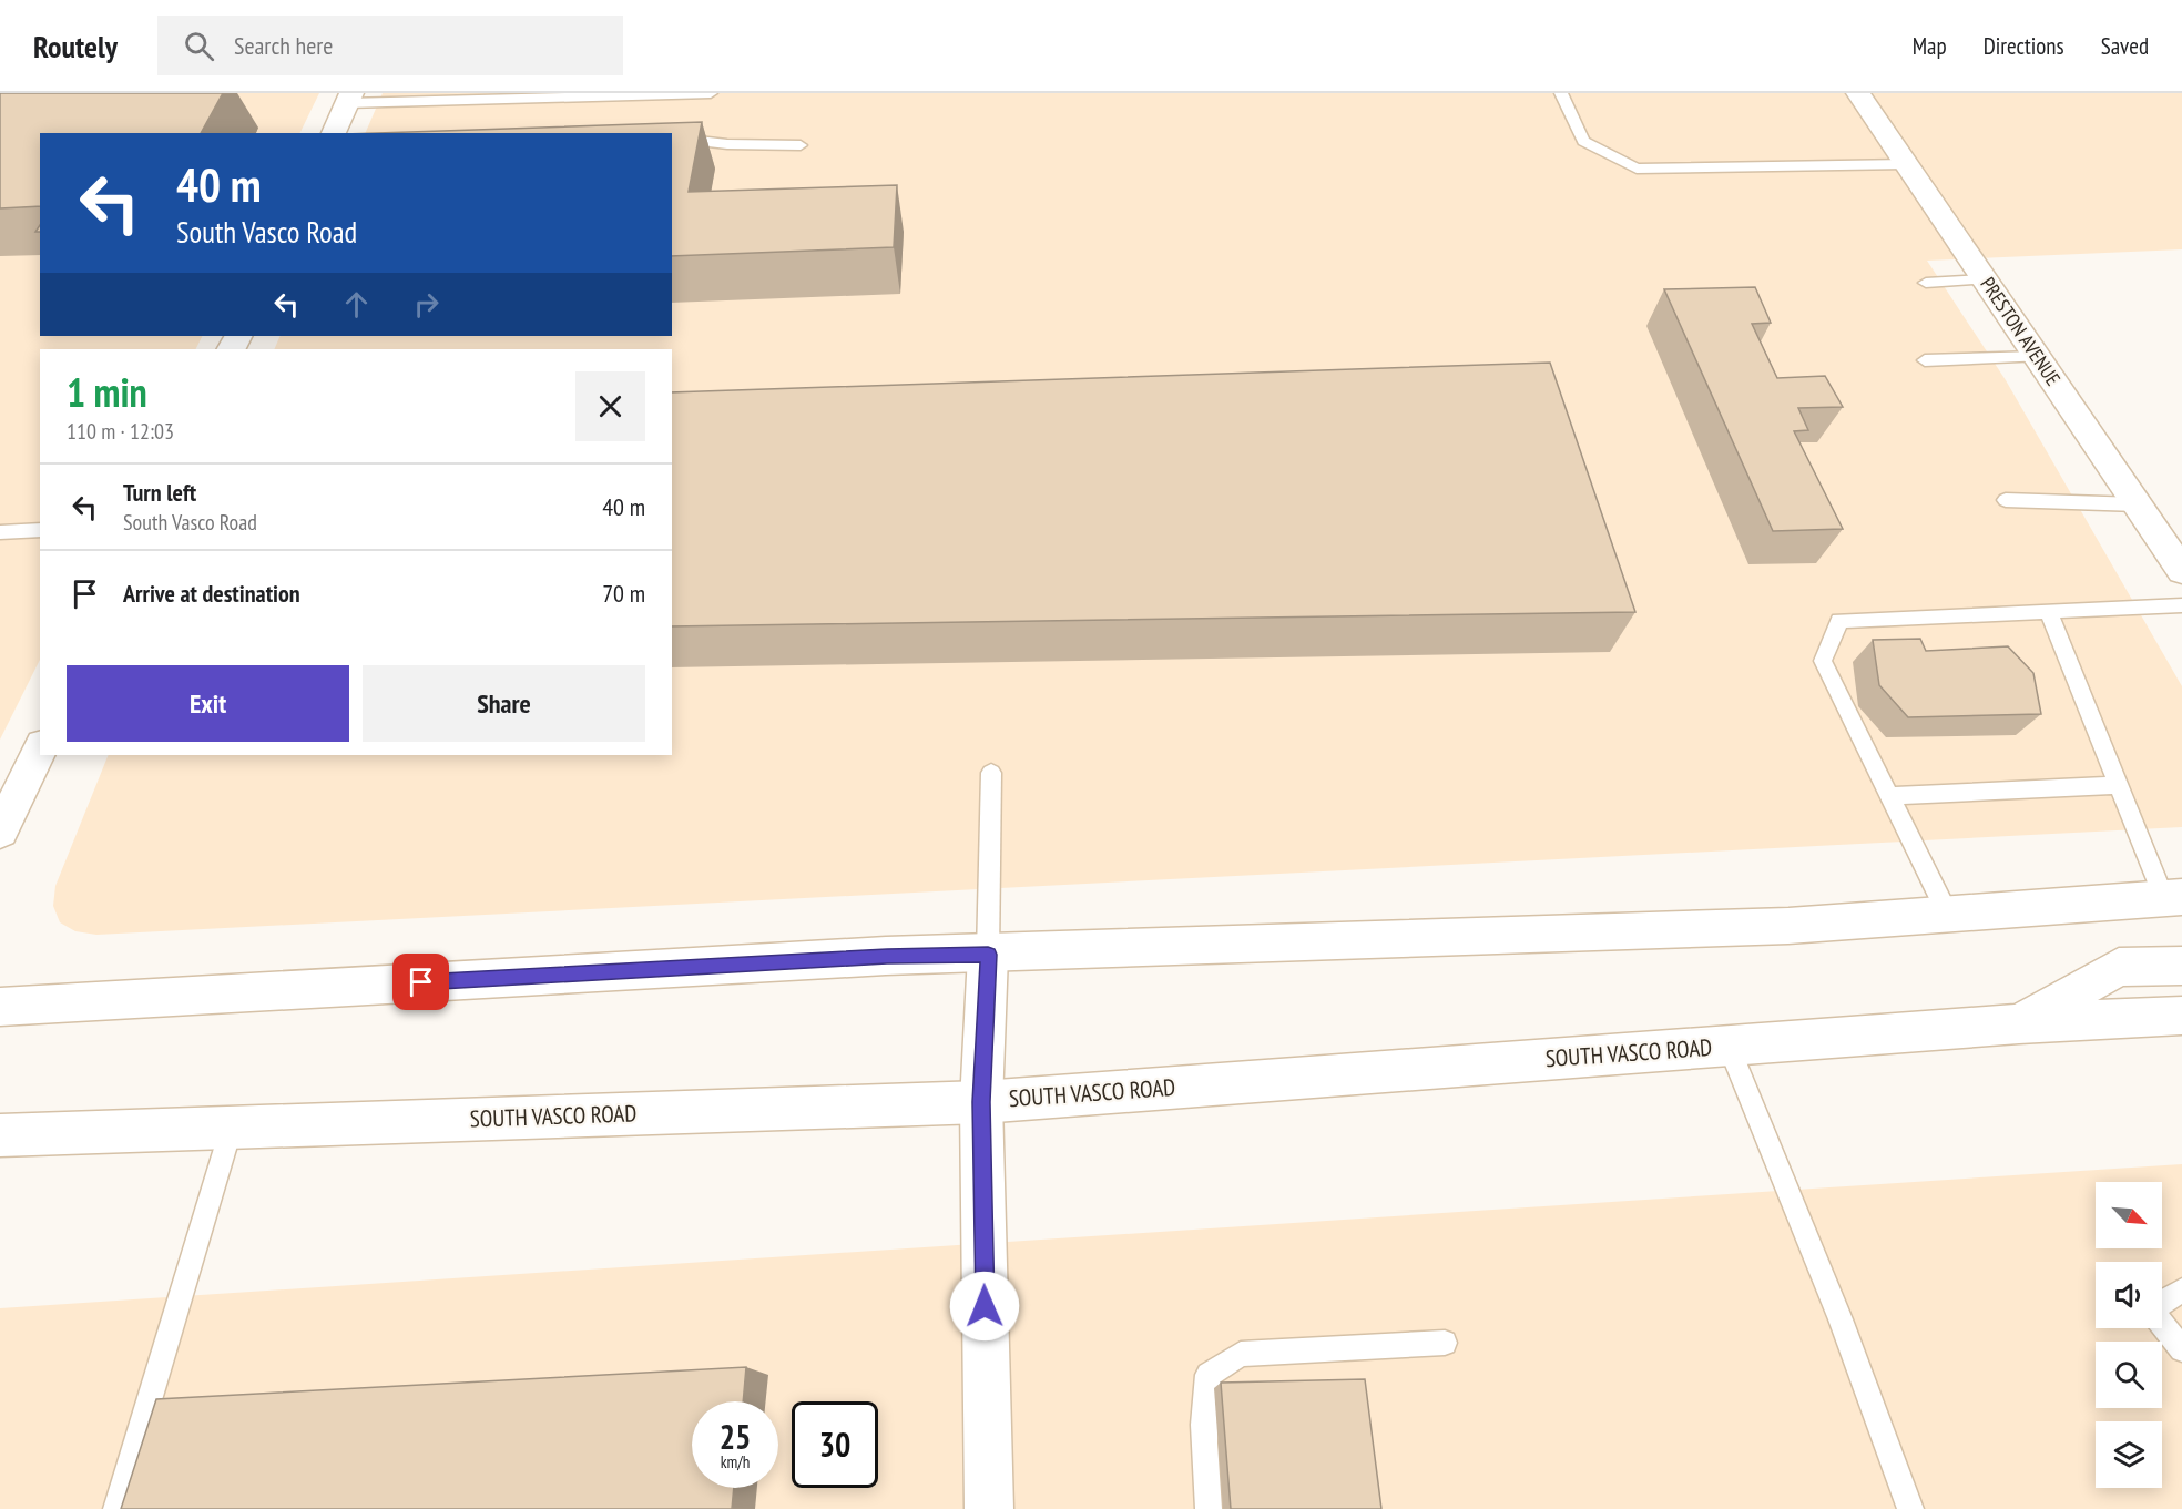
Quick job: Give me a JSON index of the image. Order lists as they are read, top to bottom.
{
  "streets": {
    "main road": ["PRESTON AVENUE", "SOUTH VASCO ROAD"]
  },
  "north": "bottom right",
  "page": {
    "header": "Routely",
    "search": "Search here",
    "nav": ["Map", "Directions", "Saved"],
    "turn": ["40 m", "South Vasco Road"],
    "heading": ["1 min", "110 m · 12:03"],
    "list": [
      {
        "name": "Turn left",
        "note": "South Vasco Road",
        "value": "40 m"
      },
      {
        "name": "Arrive at destination",
        "value": "70 m"
      }
    ],
    "buttons": ["Exit", "Share"],
    "speed": "25 km/h",
    "limit": "30"
  }
}
